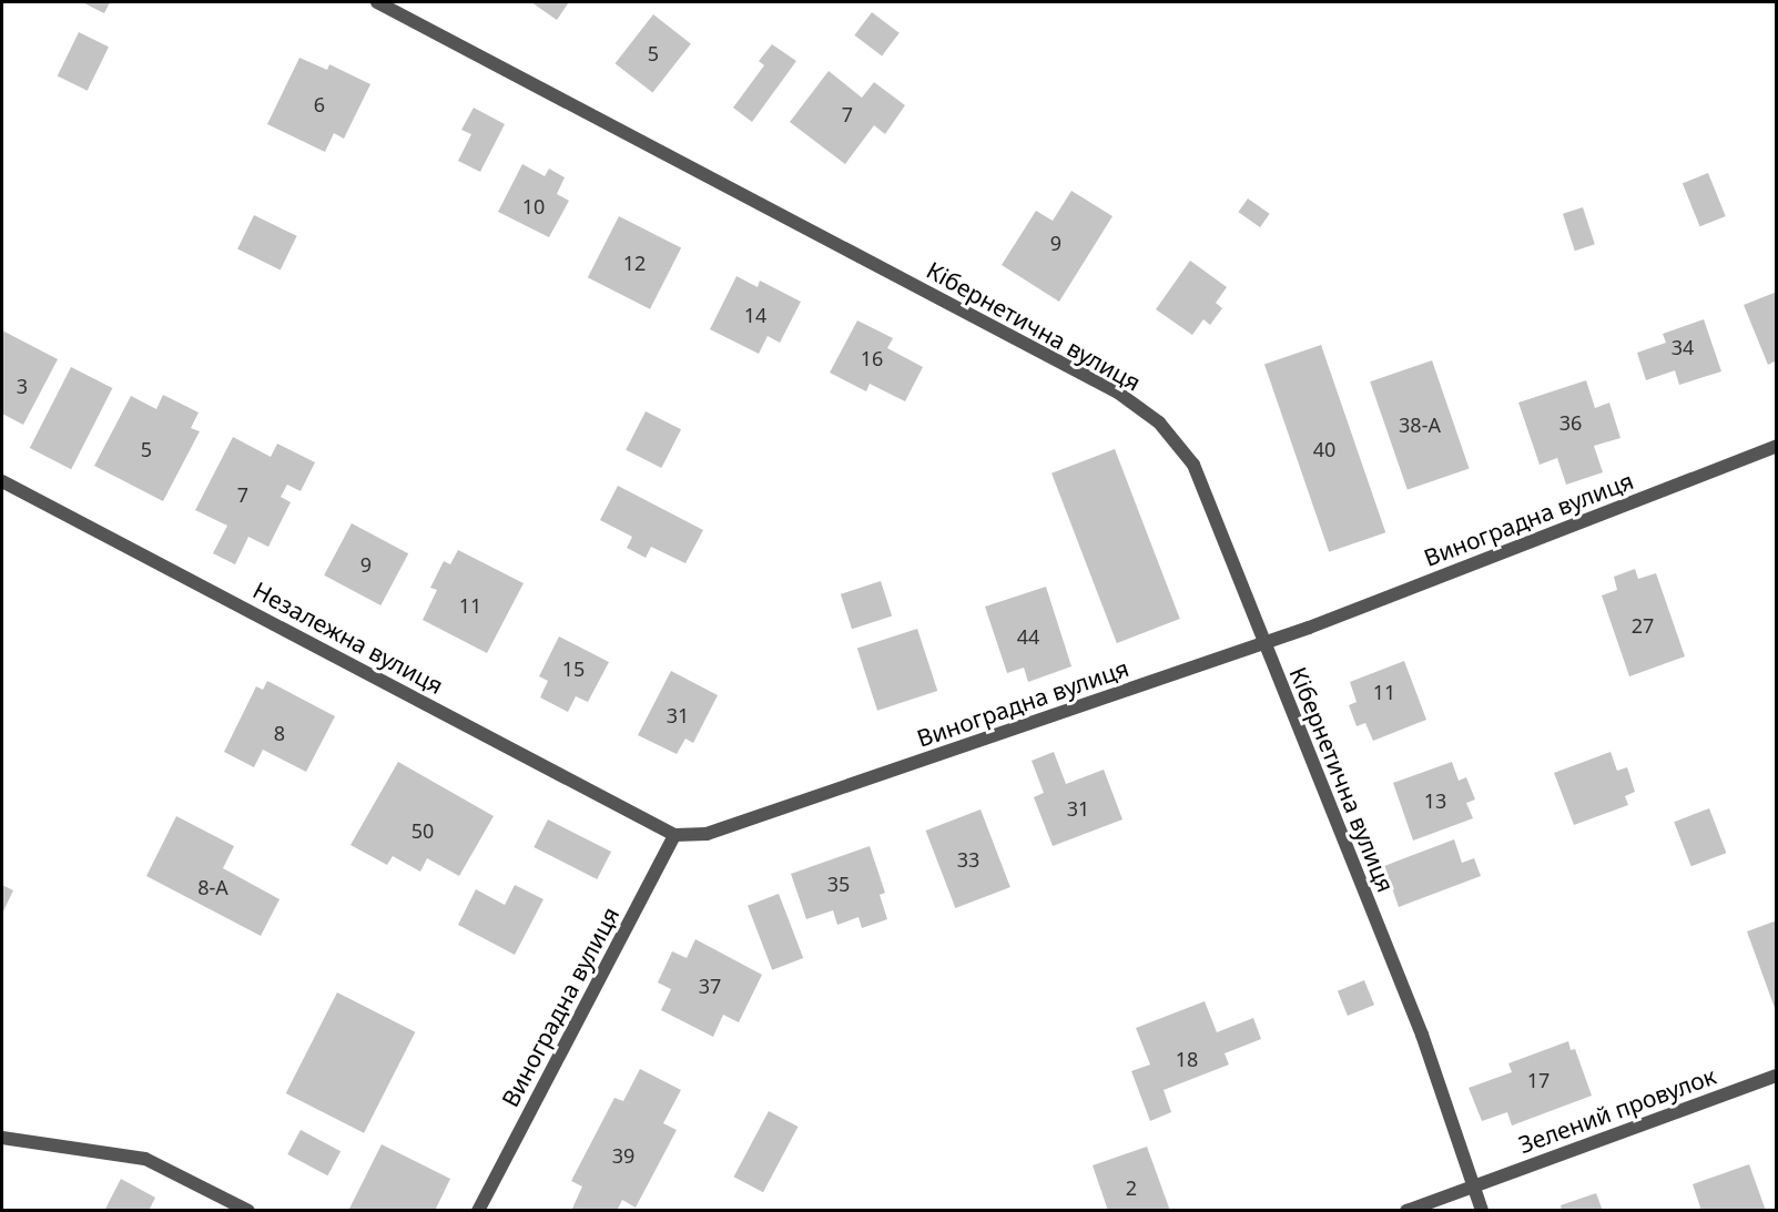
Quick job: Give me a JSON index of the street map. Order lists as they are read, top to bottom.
{
  "streets": {
    "street": [
      "Кібернетична вулиця",
      "Виноградна вулиця",
      "Незалежна вулиця",
      "Зелений провулок"
    ]
  },
  "crossings": [
    ["Кібернетична вулиця", "Виноградна вулиця"],
    ["Кібернетична вулиця", "Зелений провулок"],
    ["Виноградна вулиця", "Незалежна вулиця"]
  ],
  "house_numbers": [
    "5",
    "6",
    "7",
    "10",
    "9",
    "12",
    "14",
    "34",
    "16",
    "3",
    "36",
    "38-А",
    "5",
    "40",
    "7",
    "9",
    "11",
    "27",
    "44",
    "15",
    "11",
    "31",
    "8",
    "13",
    "31",
    "50",
    "33",
    "35",
    "8-А",
    "37",
    "18",
    "17",
    "39",
    "2"
  ]
}
